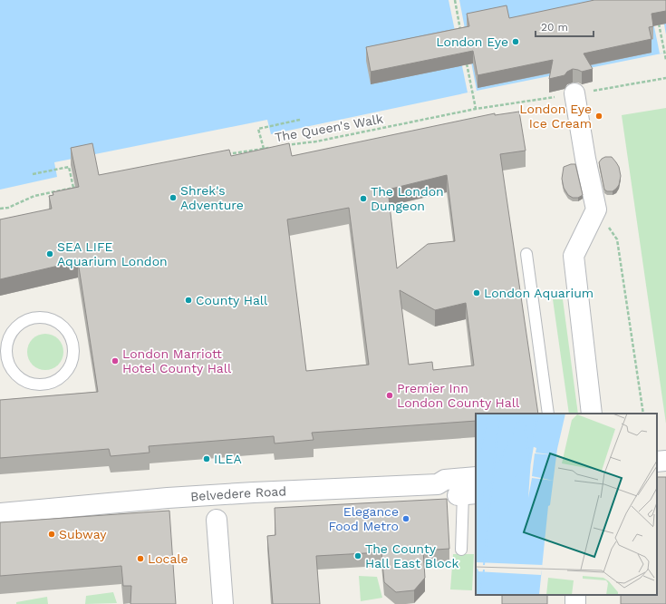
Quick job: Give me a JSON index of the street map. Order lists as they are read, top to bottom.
{
  "streets": {
    "street": ["Belvedere Road"],
    "path": ["The Queen's Walk"]
  },
  "places": [
    "London Eye",
    "London Eye Ice Cream",
    "Shrek's Adventure",
    "The London Dungeon",
    "SEA LIFE Aquarium London",
    "London Aquarium",
    "County Hall",
    "London Marriott Hotel County Hall",
    "Premier Inn London County Hall",
    "ILEA",
    "Elegance Food Metro",
    "Subway",
    "The County Hall East Block",
    "Locale"
  ],
  "scale_bar": "20 m"
}
